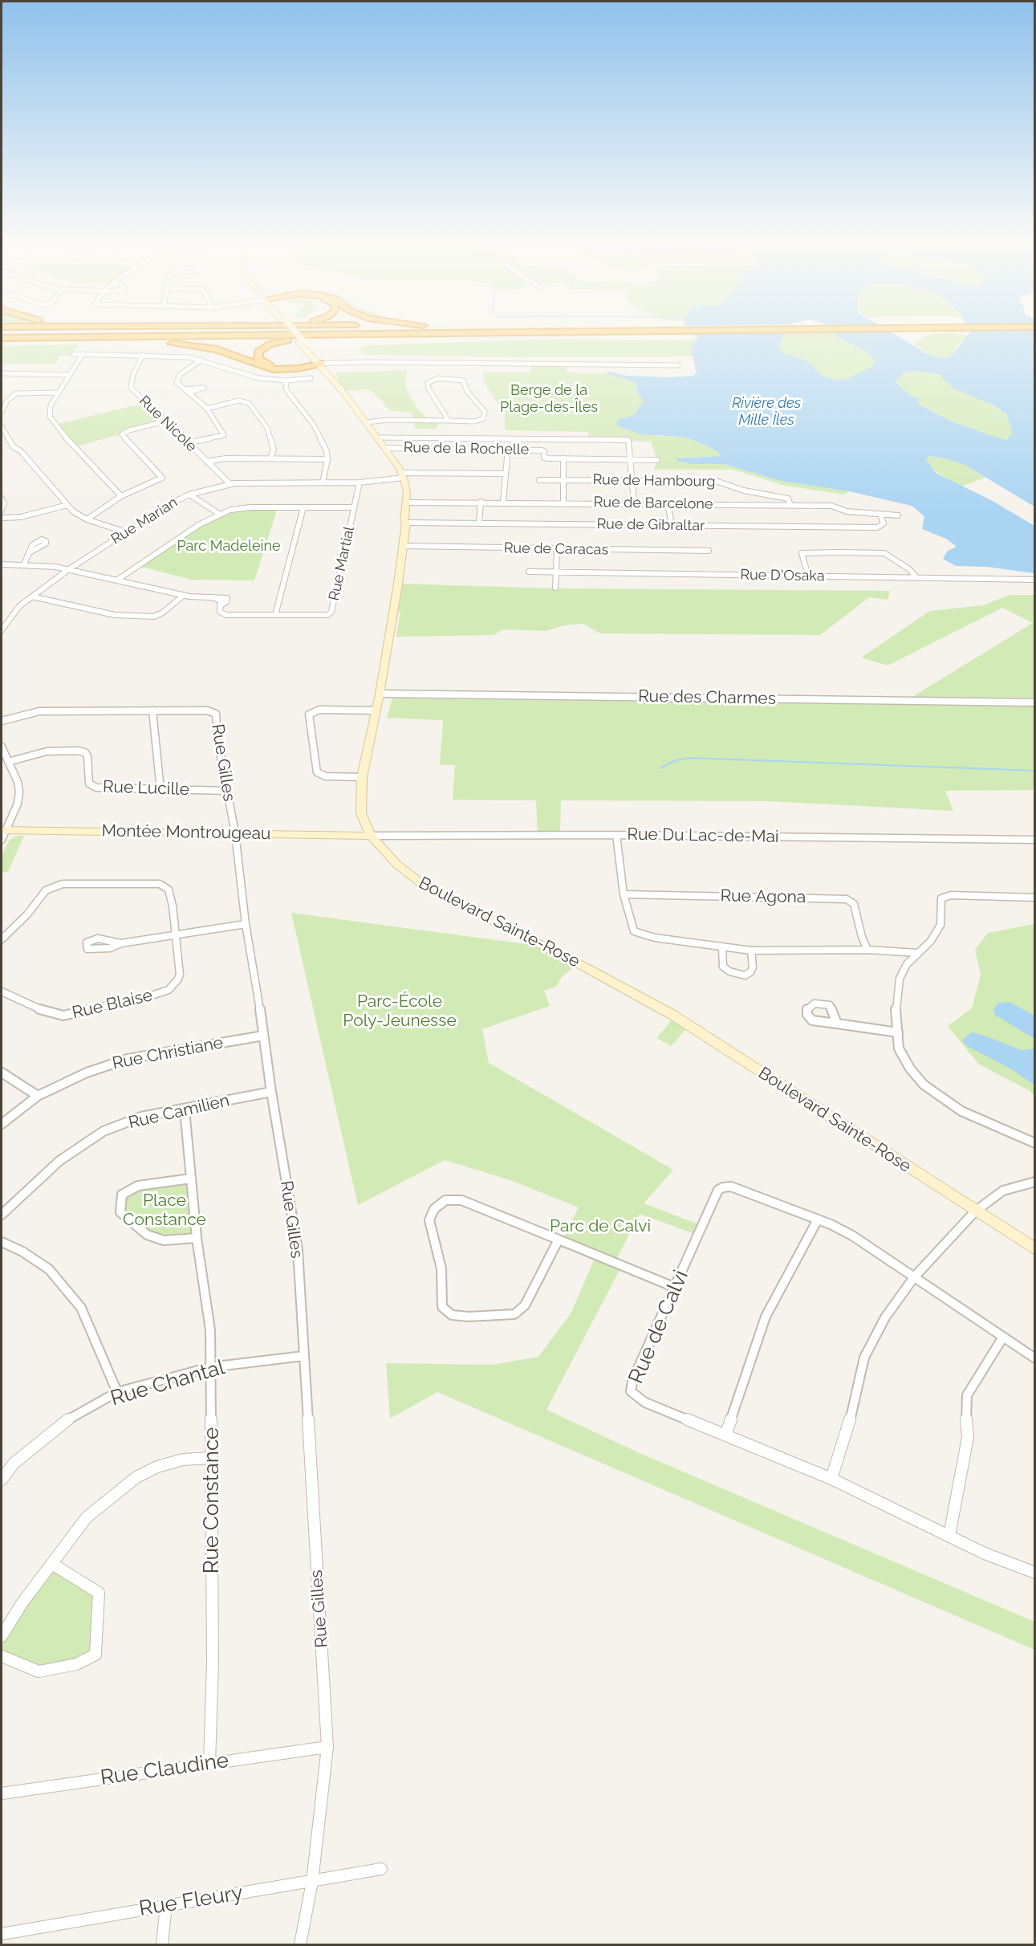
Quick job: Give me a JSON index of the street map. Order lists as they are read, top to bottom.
{
  "streets": {
    "street": [
      "Rue Nicole",
      "Rue de la Rochelle",
      "Rue de Hambourg",
      "Rue de Barcelone",
      "Rue Marian",
      "Rue de Gibraltar",
      "Rue de Caracas",
      "Rue Martial",
      "Rue D'Osaka",
      "Rue des Charmes",
      "Rue Gilles",
      "Rue Lucille",
      "Montée Montrougeau",
      "Rue Du Lac-de-Mai",
      "Rue Agona",
      "Boulevard Sainte-Rose",
      "Rue Blaise",
      "Rue Christiane",
      "Rue Camilien",
      "Rue de Calvi",
      "Rue Chantal",
      "Rue Constance",
      "Rue Claudine",
      "Rue Fleury"
    ]
  },
  "crossings": [
    ["Rue Nicole", "Rue Marian"],
    ["Rue de la Rochelle", "Boulevard Sainte-Rose"],
    ["Rue de Hambourg", "Rue de Barcelone"],
    ["Rue de Barcelone", "Rue de Gibraltar"],
    ["Rue de Barcelone", "Boulevard Sainte-Rose"],
    ["Rue Marian", "Rue Martial"],
    ["Rue Marian", "Boulevard Sainte-Rose"],
    ["Rue de Gibraltar", "Boulevard Sainte-Rose"],
    ["Rue de Caracas", "Boulevard Sainte-Rose"],
    ["Rue des Charmes", "Boulevard Sainte-Rose"],
    ["Rue Gilles", "Rue Lucille"],
    ["Rue Gilles", "Montée Montrougeau"],
    ["Rue Gilles", "Rue Christiane"],
    ["Rue Gilles", "Rue Camilien"],
    ["Rue Gilles", "Rue Chantal"],
    ["Rue Gilles", "Rue Claudine"],
    ["Rue Gilles", "Rue Fleury"],
    ["Montée Montrougeau", "Rue Du Lac-de-Mai"],
    ["Montée Montrougeau", "Boulevard Sainte-Rose"],
    ["Rue Du Lac-de-Mai", "Boulevard Sainte-Rose"],
    ["Rue Camilien", "Rue Constance"],
    ["Rue Chantal", "Rue Constance"],
    ["Rue Constance", "Rue Claudine"]
  ],
  "water": ["Rivière des Mille Îles"],
  "parks": [
    "Berge de la Plage-des-Îles",
    "Parc Madeleine",
    "Parc-École Poly-Jeunesse",
    "Place Constance",
    "Parc de Calvi"
  ]
}
